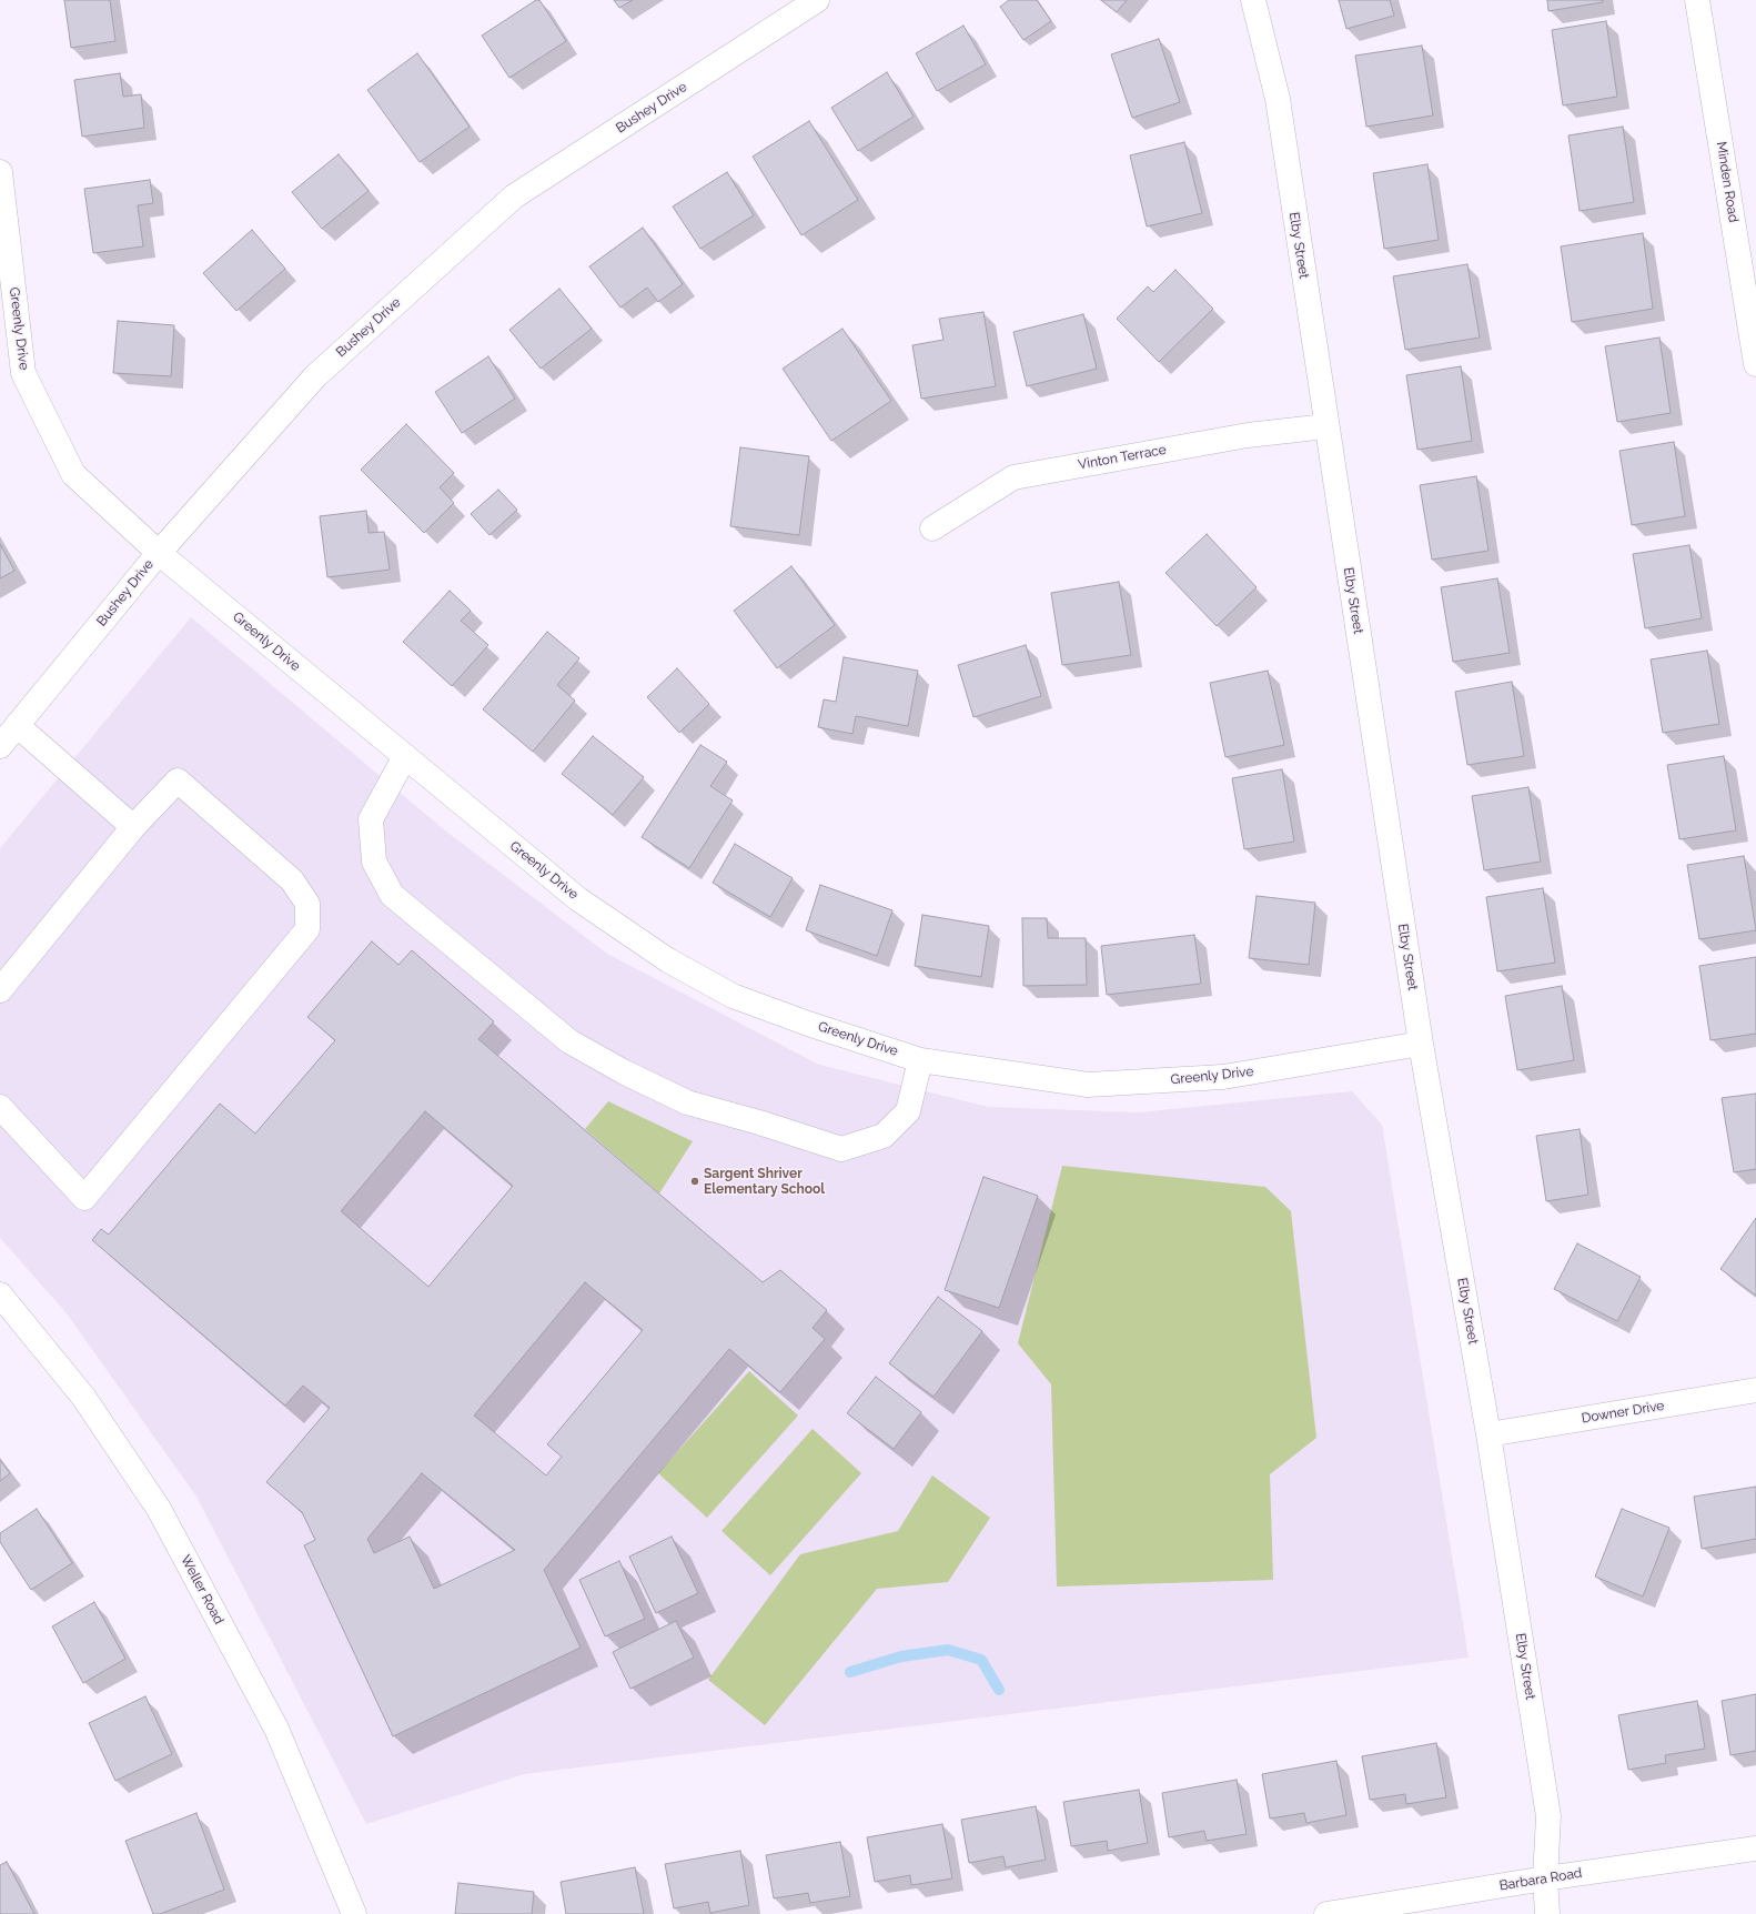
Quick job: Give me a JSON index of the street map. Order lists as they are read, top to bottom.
{
  "streets": {
    "street": [
      "Bushey Drive",
      "Minden Road",
      "Elby Street",
      "Greenly Drive",
      "Vinton Terrace",
      "Downer Drive",
      "Weller Road",
      "Barbara Road"
    ]
  },
  "crossings": [
    ["Bushey Drive", "Greenly Drive"],
    ["Elby Street", "Greenly Drive"],
    ["Elby Street", "Vinton Terrace"],
    ["Elby Street", "Downer Drive"],
    ["Elby Street", "Barbara Road"]
  ],
  "places": ["Sargent Shriver Elementary School"]
}
